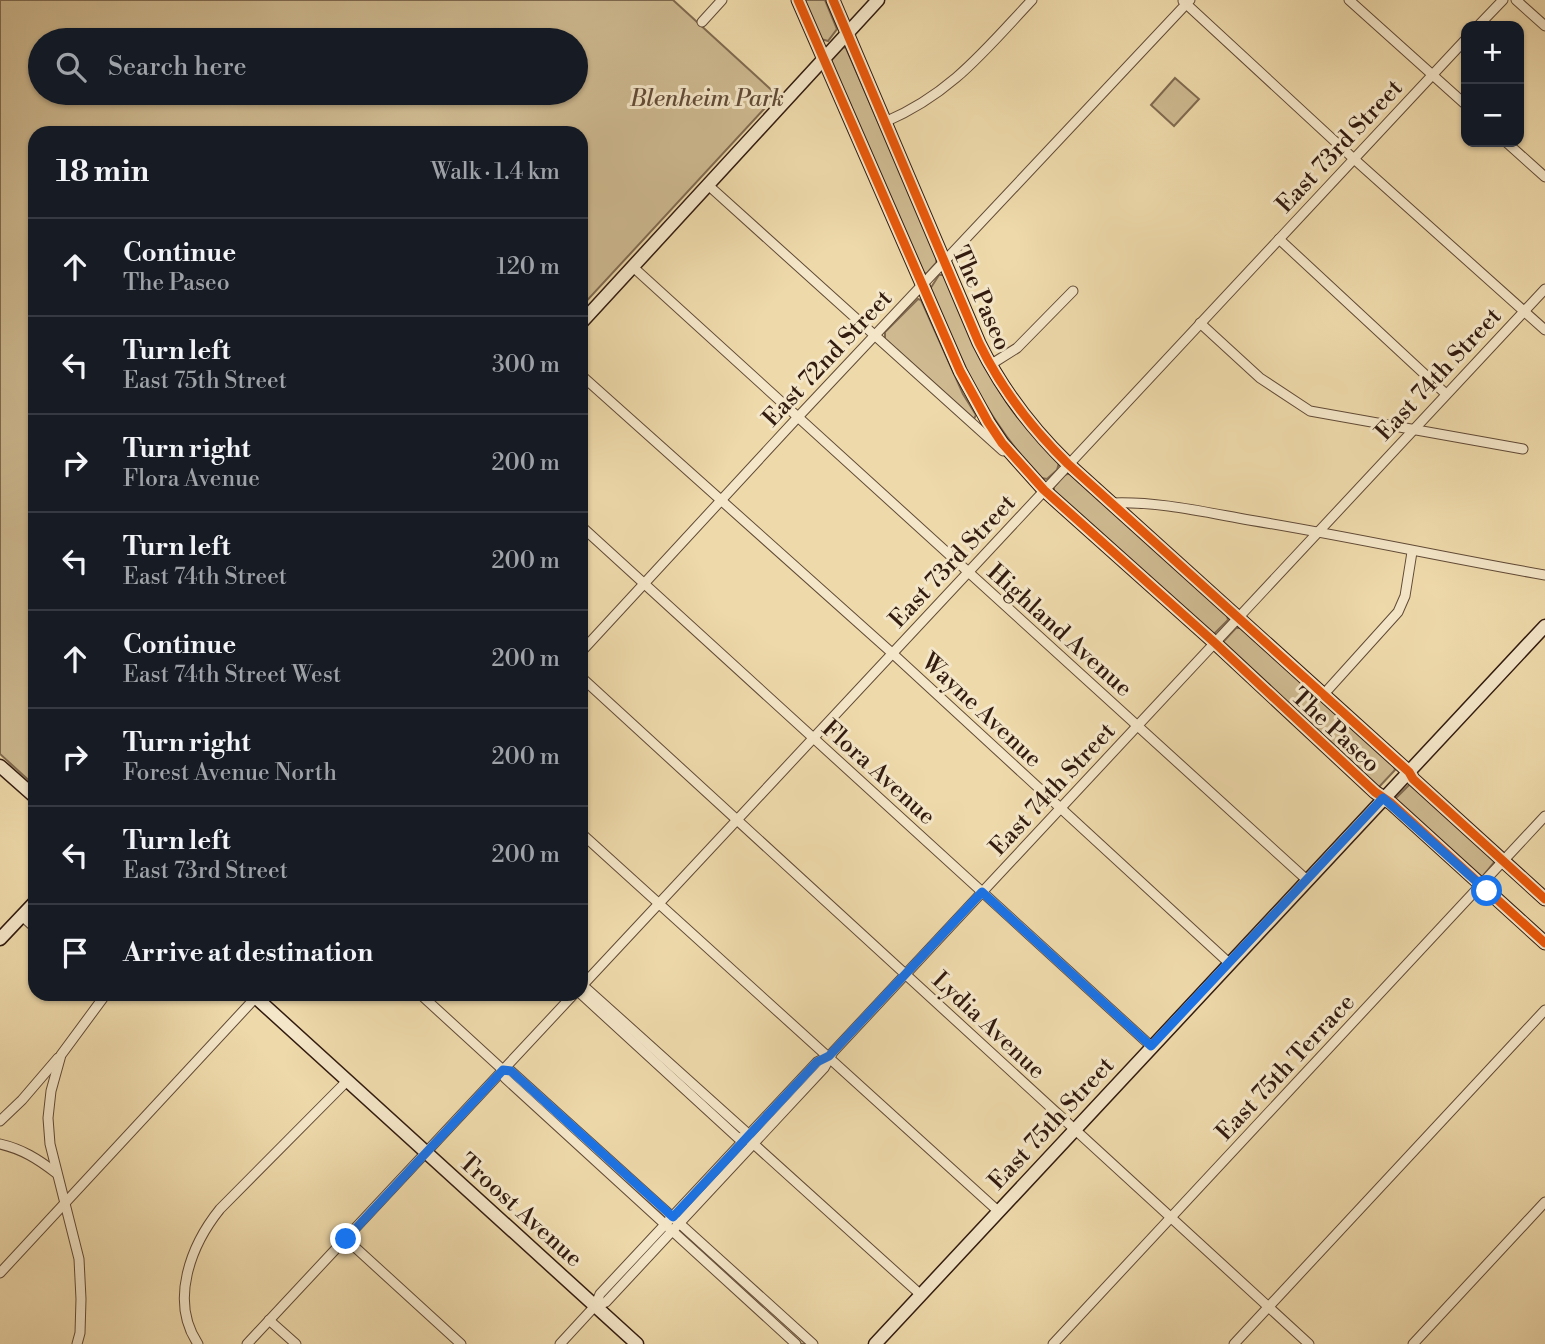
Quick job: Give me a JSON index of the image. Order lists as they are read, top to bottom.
{
  "streets": {
    "main road": ["The Paseo", "East 75th Street", "Troost Avenue"],
    "street": [
      "East 73rd Street",
      "East 72nd Street",
      "East 74th Street",
      "Highland Avenue",
      "Wayne Avenue",
      "Flora Avenue",
      "Lydia Avenue",
      "East 75th Terrace"
    ]
  },
  "crossings": [
    ["East 73rd Street", "The Paseo"],
    ["East 73rd Street", "Highland Avenue"],
    ["East 73rd Street", "Wayne Avenue"],
    ["East 73rd Street", "Flora Avenue"],
    ["East 73rd Street", "Lydia Avenue"],
    ["The Paseo", "East 72nd Street"],
    ["The Paseo", "East 74th Street"],
    ["The Paseo", "East 75th Terrace"],
    ["The Paseo", "East 75th Street"],
    ["East 72nd Street", "Highland Avenue"],
    ["East 72nd Street", "Wayne Avenue"],
    ["East 72nd Street", "Flora Avenue"],
    ["East 74th Street", "Highland Avenue"],
    ["East 74th Street", "Wayne Avenue"],
    ["East 74th Street", "Flora Avenue"],
    ["East 74th Street", "Lydia Avenue"],
    ["East 74th Street", "Troost Avenue"],
    ["Highland Avenue", "East 75th Street"],
    ["Wayne Avenue", "East 75th Street"],
    ["Flora Avenue", "East 75th Street"],
    ["Lydia Avenue", "East 75th Terrace"],
    ["Lydia Avenue", "East 75th Street"]
  ],
  "parks": ["Blenheim Park"],
  "page": {
    "map_buttons": ["+", "−"],
    "search": "Search here",
    "heading": ["18 min", "Walk · 1.4 km"],
    "list": [
      ["Continue", "The Paseo", "120 m"],
      ["Turn left", "East 75th Street", "300 m"],
      ["Turn right", "Flora Avenue", "200 m"],
      ["Turn left", "East 74th Street", "200 m"],
      ["Continue", "East 74th Street West", "200 m"],
      ["Turn right", "Forest Avenue North", "200 m"],
      ["Turn left", "East 73rd Street", "200 m"],
      "Arrive at destination"
    ]
  }
}
